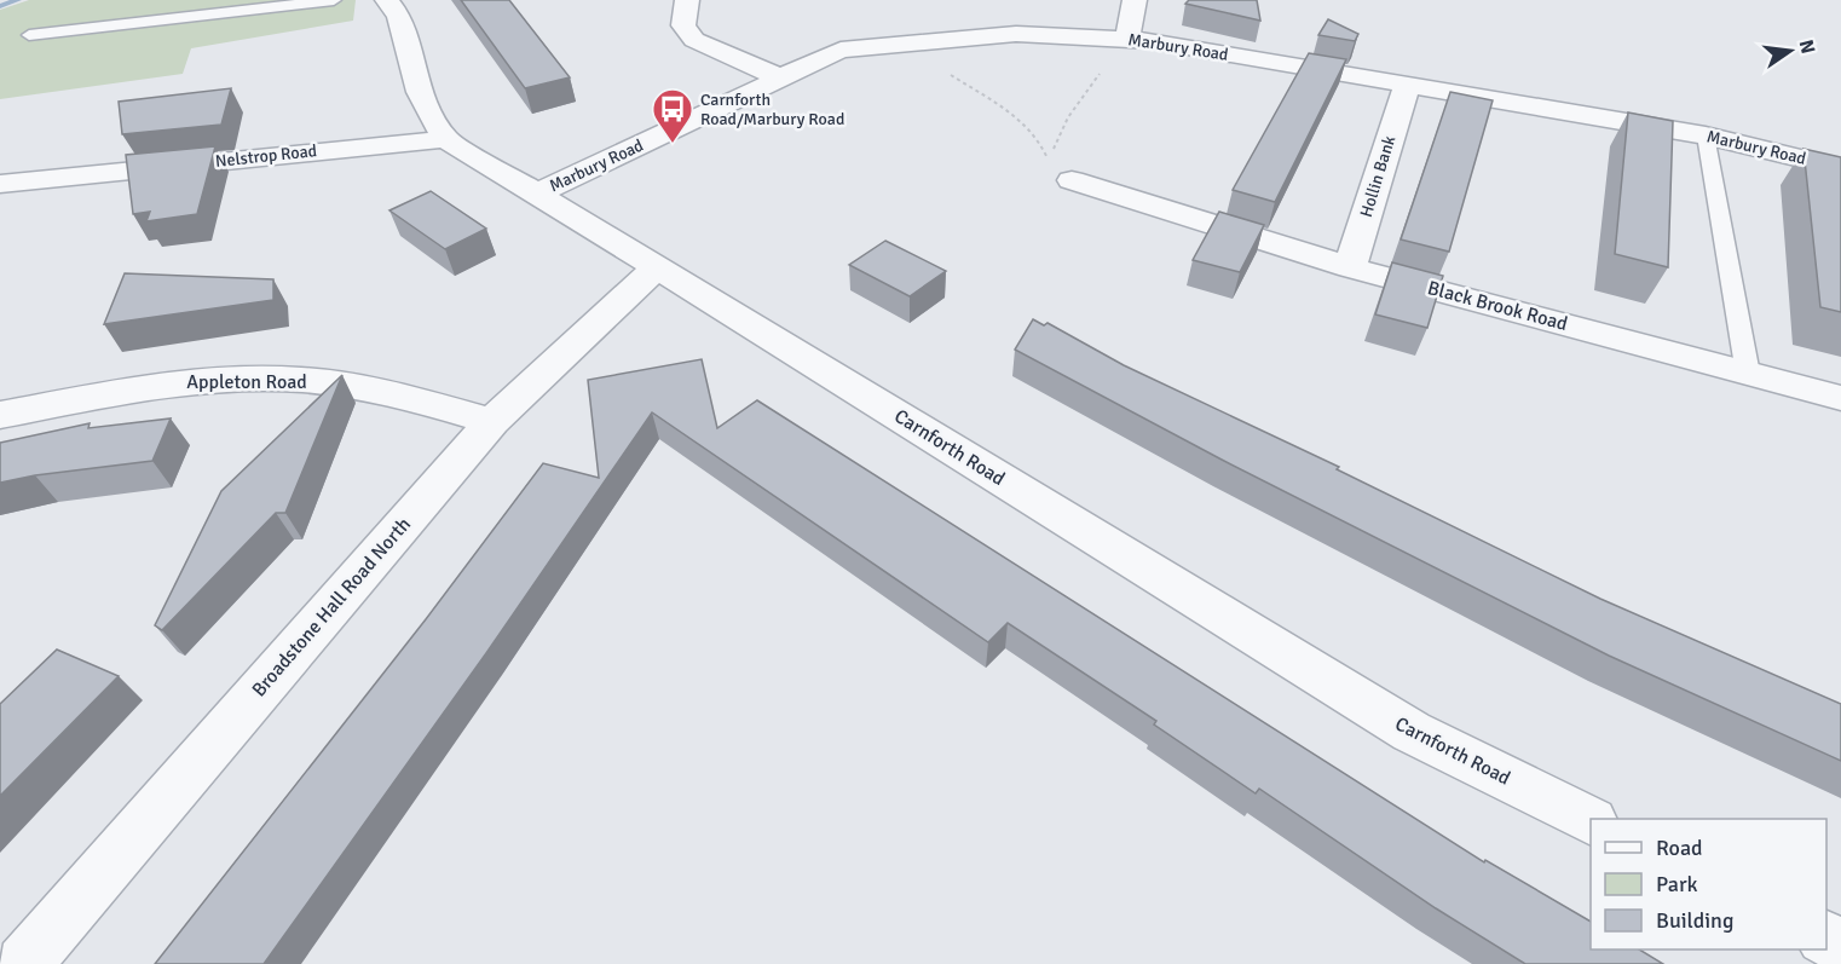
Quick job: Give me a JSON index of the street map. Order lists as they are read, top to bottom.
{
  "streets": {
    "street": [
      "Marbury Road",
      "Nelstrop Road",
      "Hollin Bank",
      "Black Brook Road",
      "Appleton Road",
      "Carnforth Road",
      "Broadstone Hall Road North"
    ]
  },
  "crossings": [
    ["Marbury Road", "Hollin Bank"],
    ["Marbury Road", "Carnforth Road"],
    ["Nelstrop Road", "Carnforth Road"],
    ["Hollin Bank", "Black Brook Road"],
    ["Appleton Road", "Broadstone Hall Road North"],
    ["Carnforth Road", "Broadstone Hall Road North"]
  ],
  "places": {
    "bus stop": ["Carnforth Road/Marbury Road"]
  },
  "legend": ["Road", "Park", "Building"],
  "north": "right"
}
